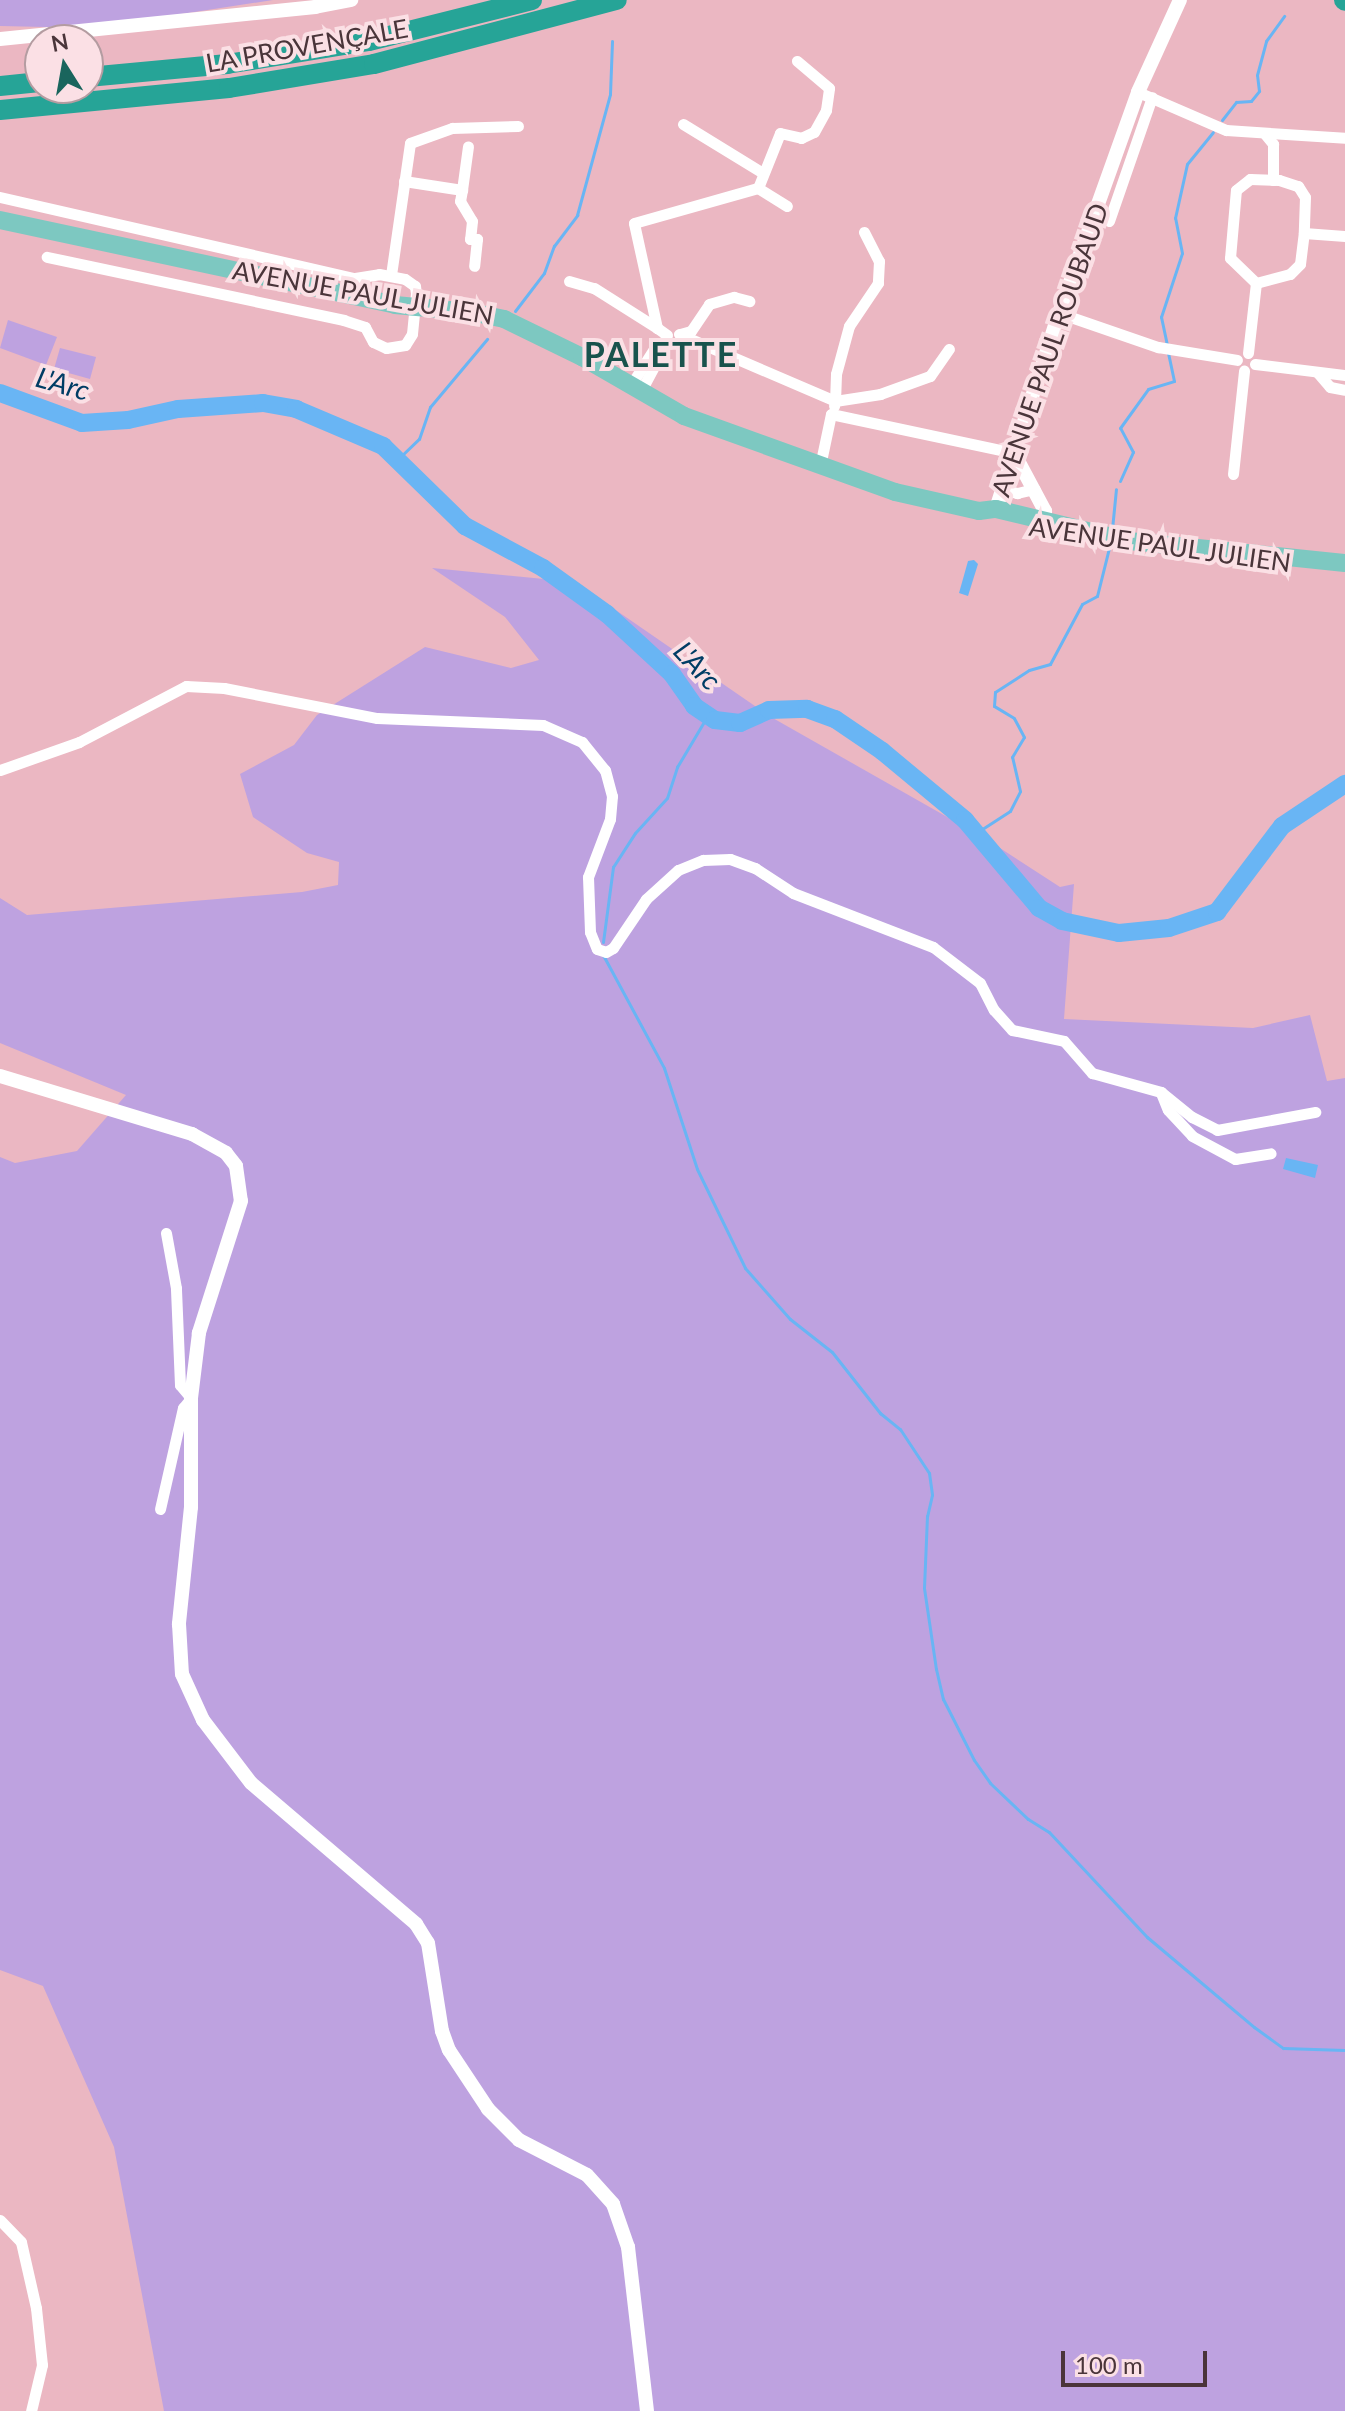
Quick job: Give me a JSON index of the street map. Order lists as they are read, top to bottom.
{
  "streets": {
    "highway": ["LA PROVENÇALE"],
    "main road": ["AVENUE PAUL JULIEN"],
    "street": ["AVENUE PAUL ROUBAUD"]
  },
  "crossings": [
    ["AVENUE PAUL JULIEN", "AVENUE PAUL ROUBAUD"]
  ],
  "districts": ["PALETTE"],
  "water": ["L'Arc"],
  "scale_bar": "100 m",
  "north": "top"
}
